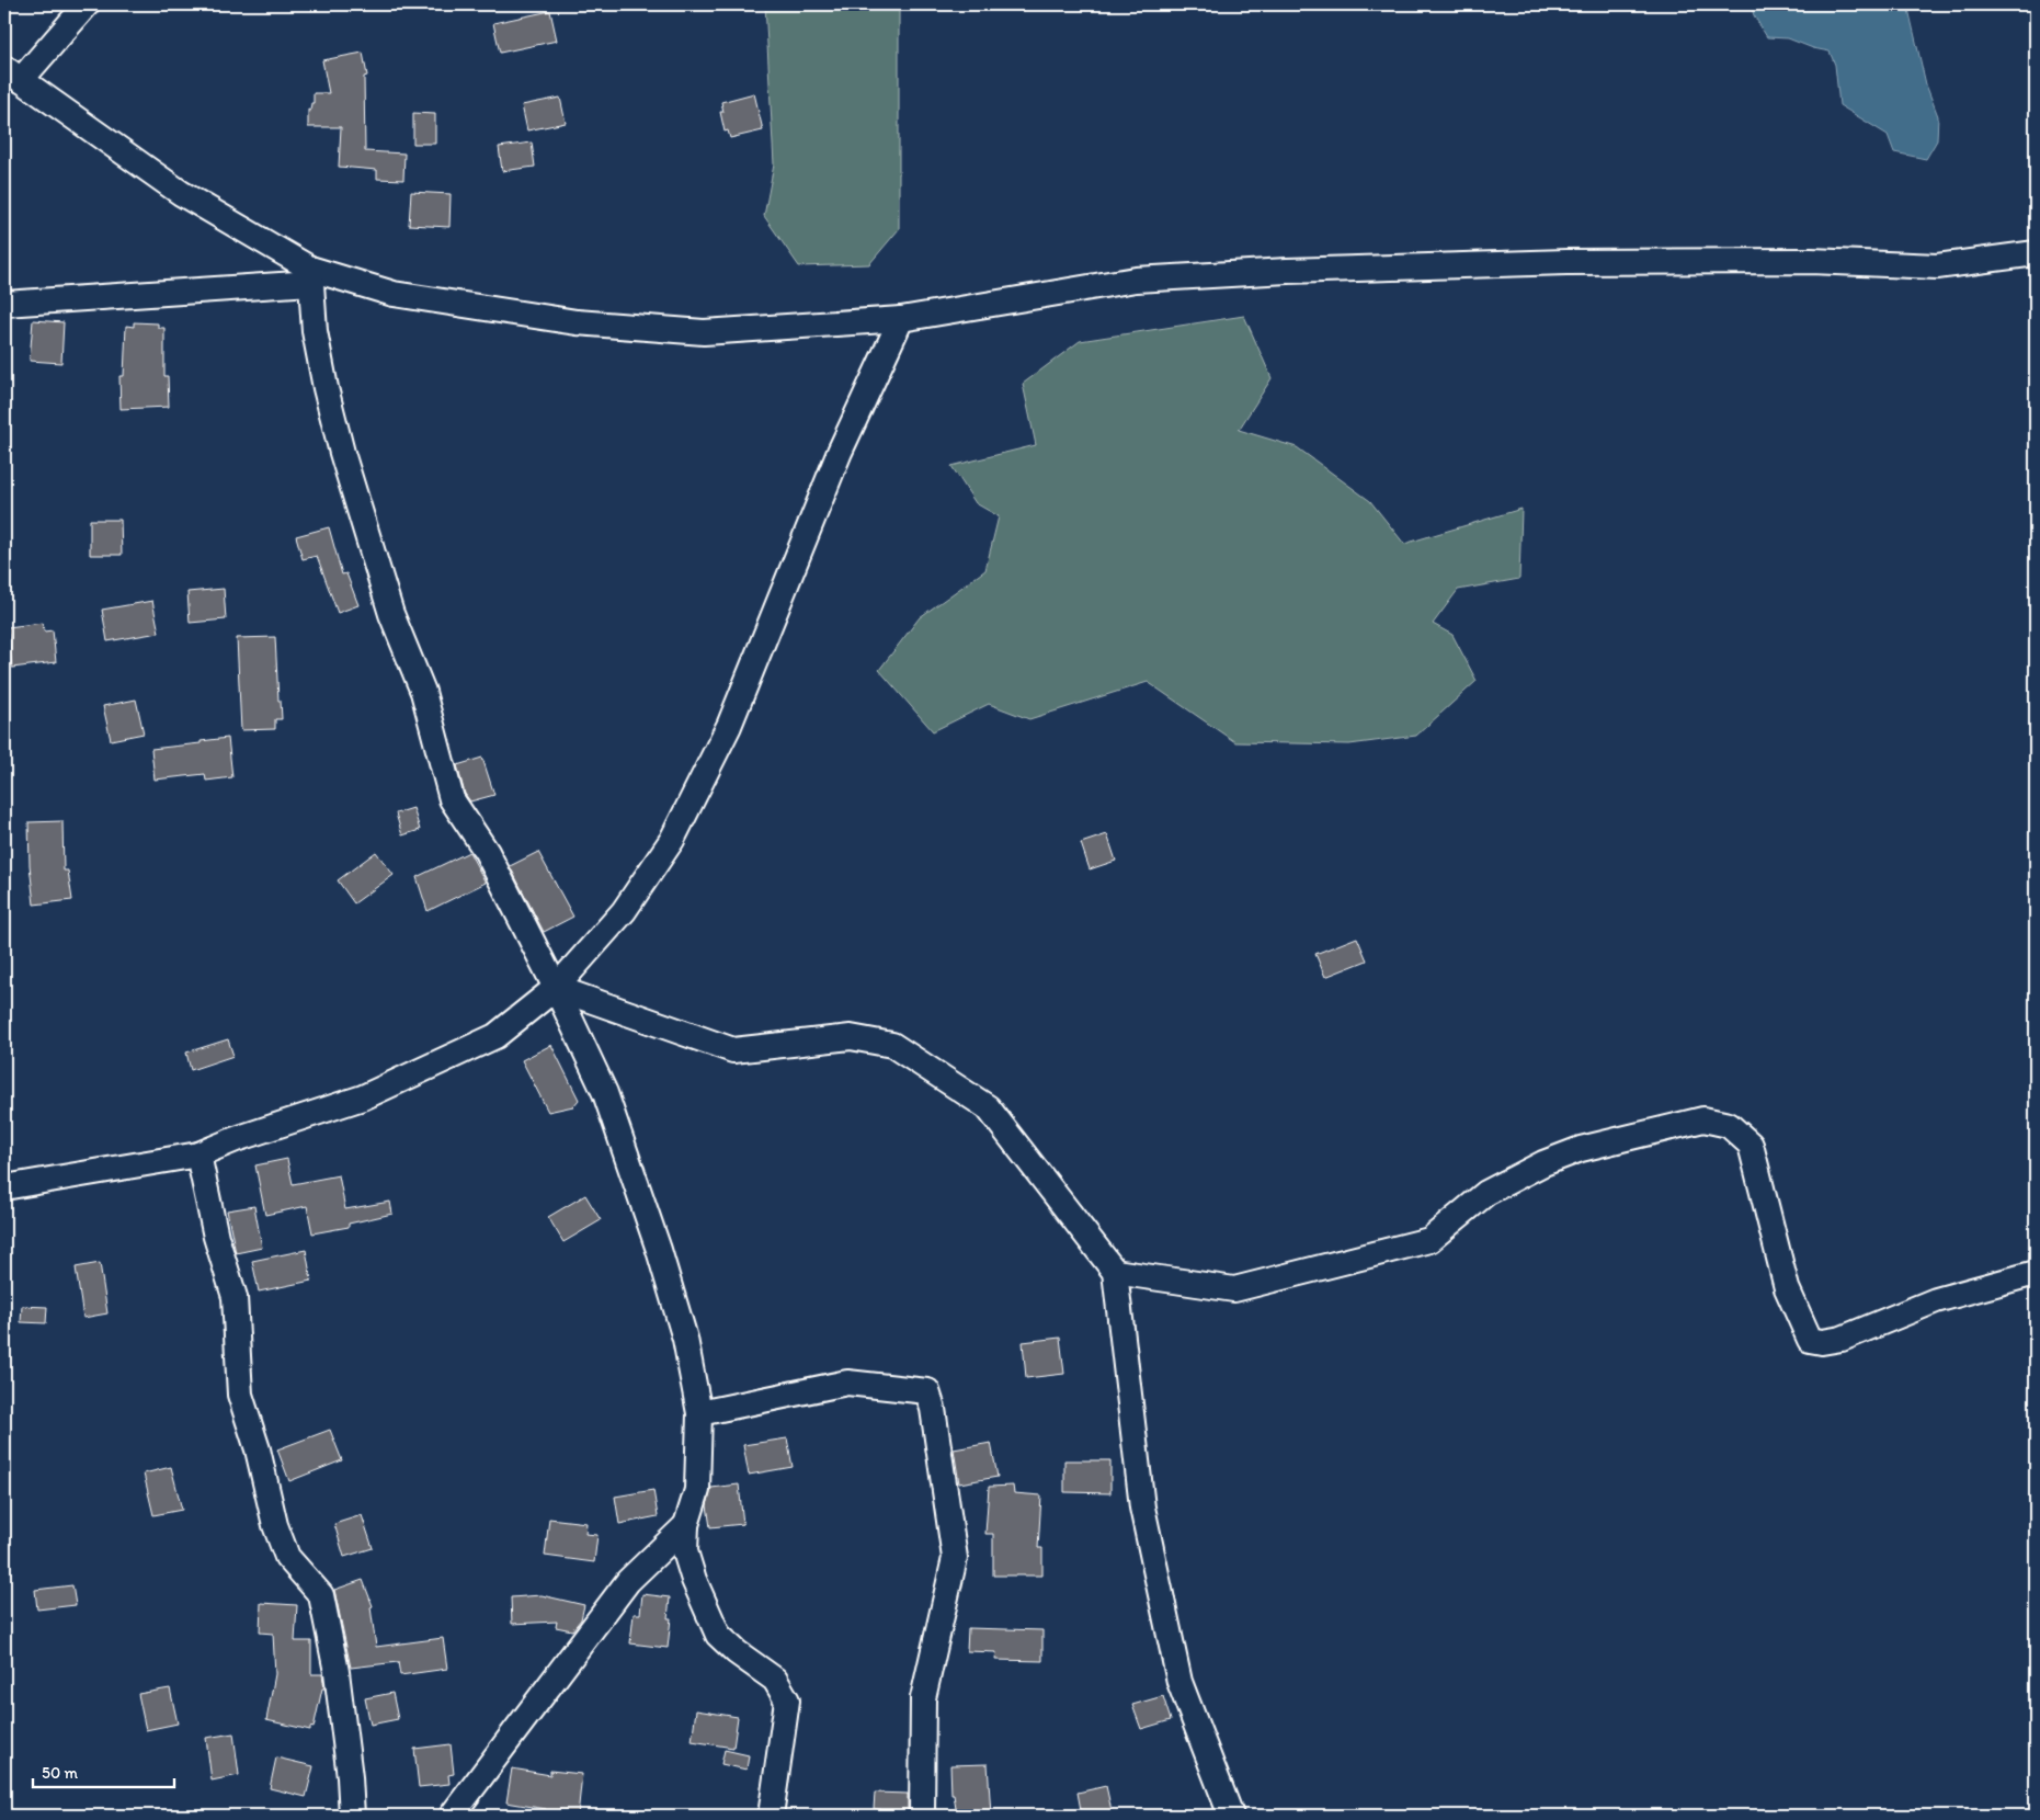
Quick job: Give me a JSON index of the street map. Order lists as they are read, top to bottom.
{
  "scale_bar": "50 m"
}
